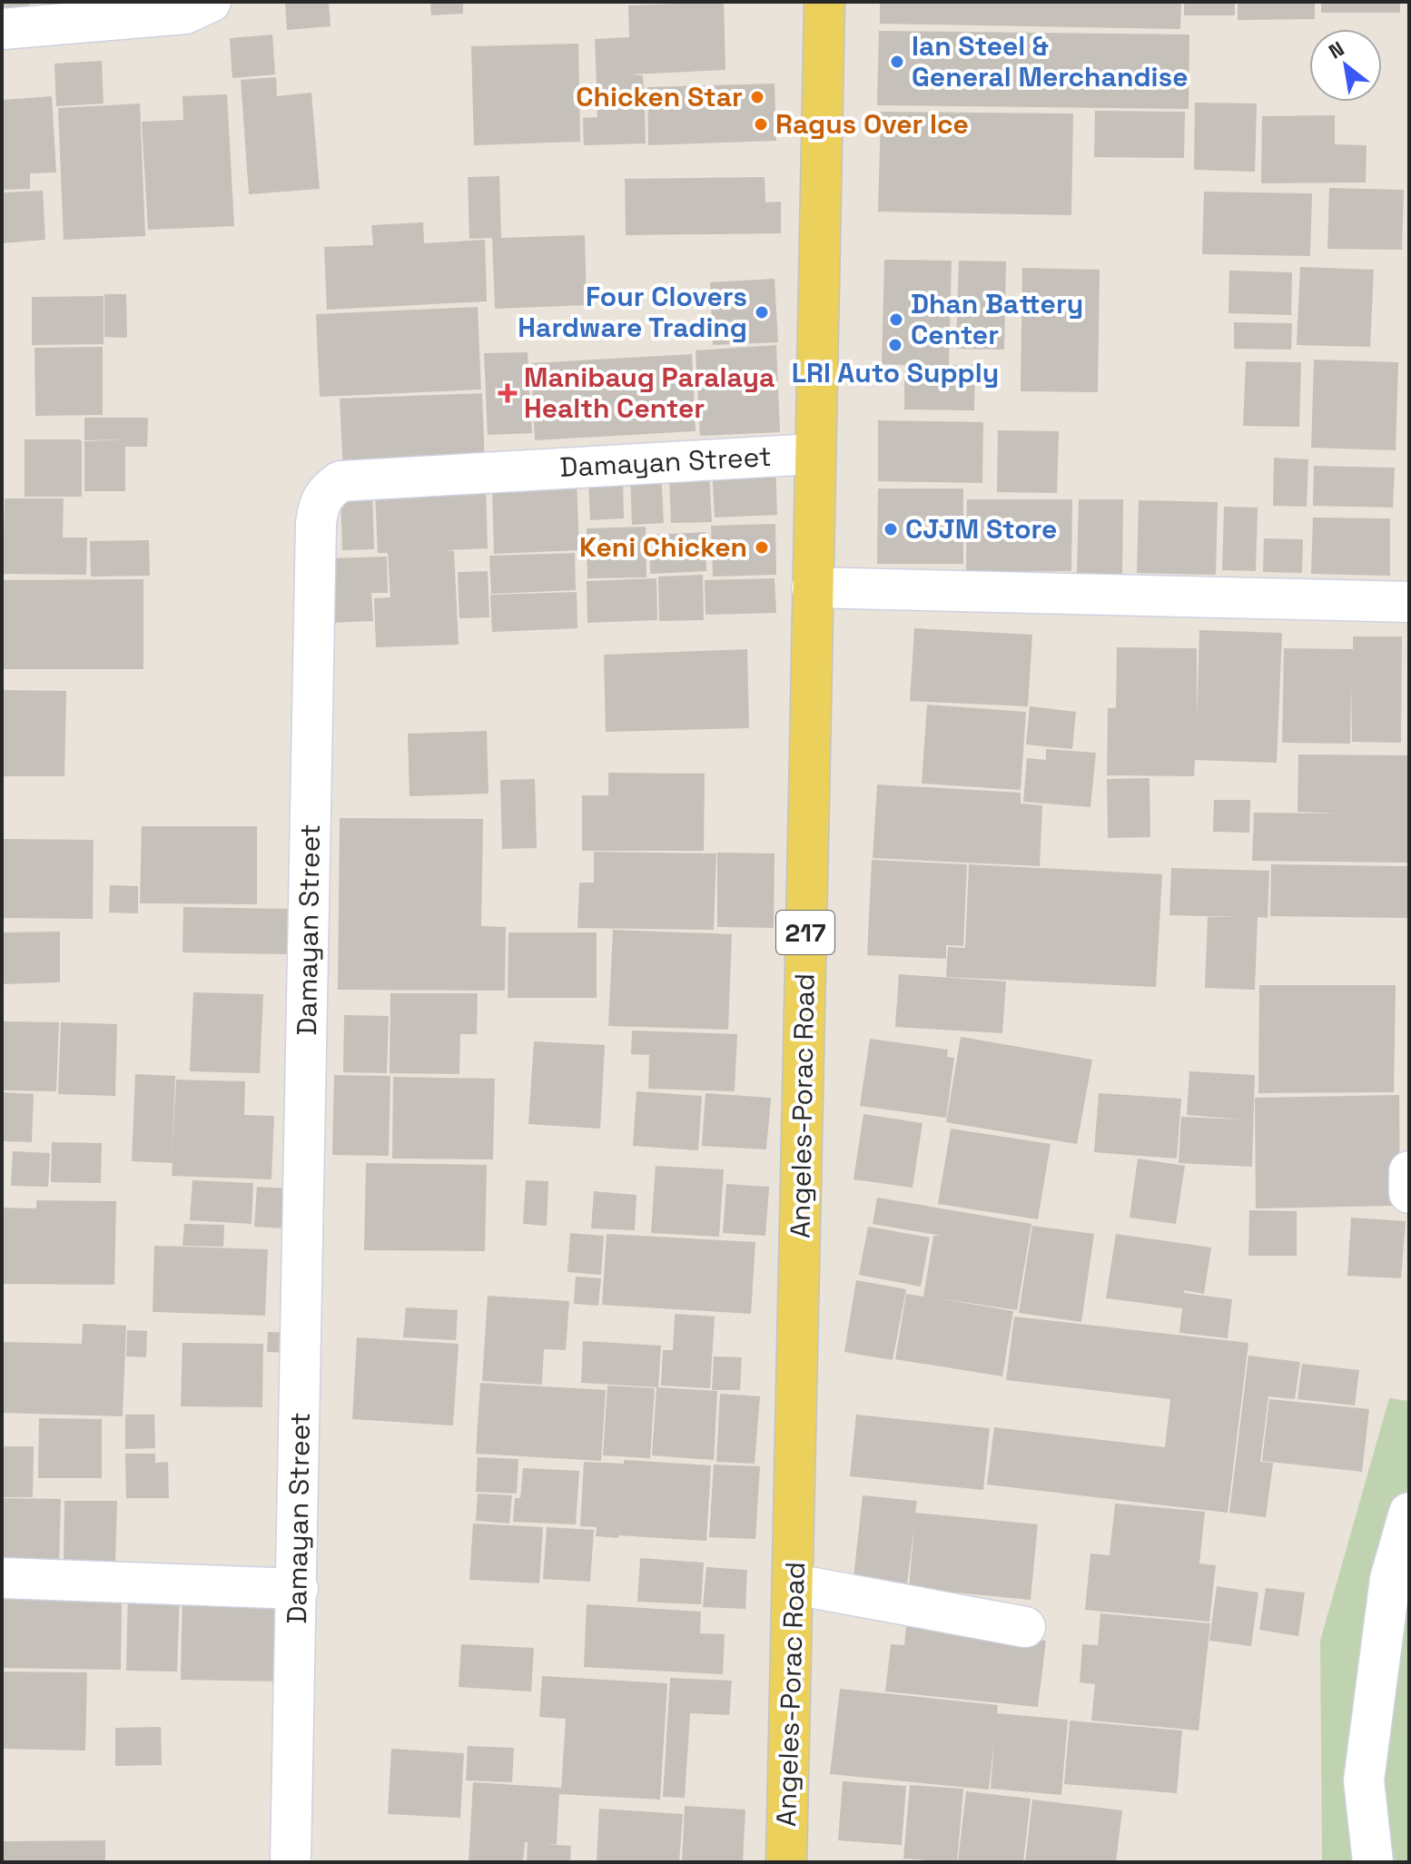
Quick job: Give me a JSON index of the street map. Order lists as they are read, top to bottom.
{
  "streets": {
    "main road": ["217", "Angeles-Porac Road"],
    "street": ["Damayan Street"]
  },
  "crossings": [
    ["Damayan Street", "Angeles-Porac Road"]
  ],
  "places": {
    "other": [
      "Ian Steel & General Merchandise",
      "Chicken Star",
      "Ragus Over Ice",
      "Four Clovers Hardware Trading",
      "Dhan Battery Center",
      "LRI Auto Supply",
      "CJJM Store",
      "Keni Chicken"
    ],
    "health": ["Manibaug Paralaya Health Center"]
  },
  "north": "top left"
}
